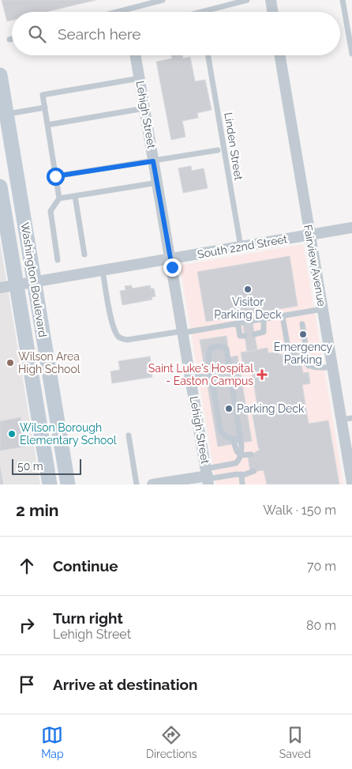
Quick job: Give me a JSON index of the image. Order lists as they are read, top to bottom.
{
  "streets": {
    "street": [
      "Lehigh Street",
      "South 22nd Street",
      "Fairview Avenue",
      "Washington Boulevard"
    ],
    "lane": ["Linden Street"]
  },
  "crossings": [
    ["Lehigh Street", "South 22nd Street"],
    ["Linden Street", "South 22nd Street"],
    ["South 22nd Street", "Fairview Avenue"],
    ["South 22nd Street", "Washington Boulevard"]
  ],
  "places": {
    "other": [
      "Visitor Parking Deck",
      "Emergency Parking",
      "Wilson Area High School",
      "Parking Deck",
      "Wilson Borough Elementary School"
    ],
    "health": ["Saint Luke's Hospital - Easton Campus"]
  },
  "scale_bar": "50 m",
  "page": {
    "search": "Search here",
    "scale": "50 m",
    "heading": ["2 min", "Walk · 150 m"],
    "list": [
      ["Continue", "70 m"],
      ["Turn right", "Lehigh Street", "80 m"],
      "Arrive at destination"
    ],
    "nav": ["Map", "Directions", "Saved"]
  }
}
